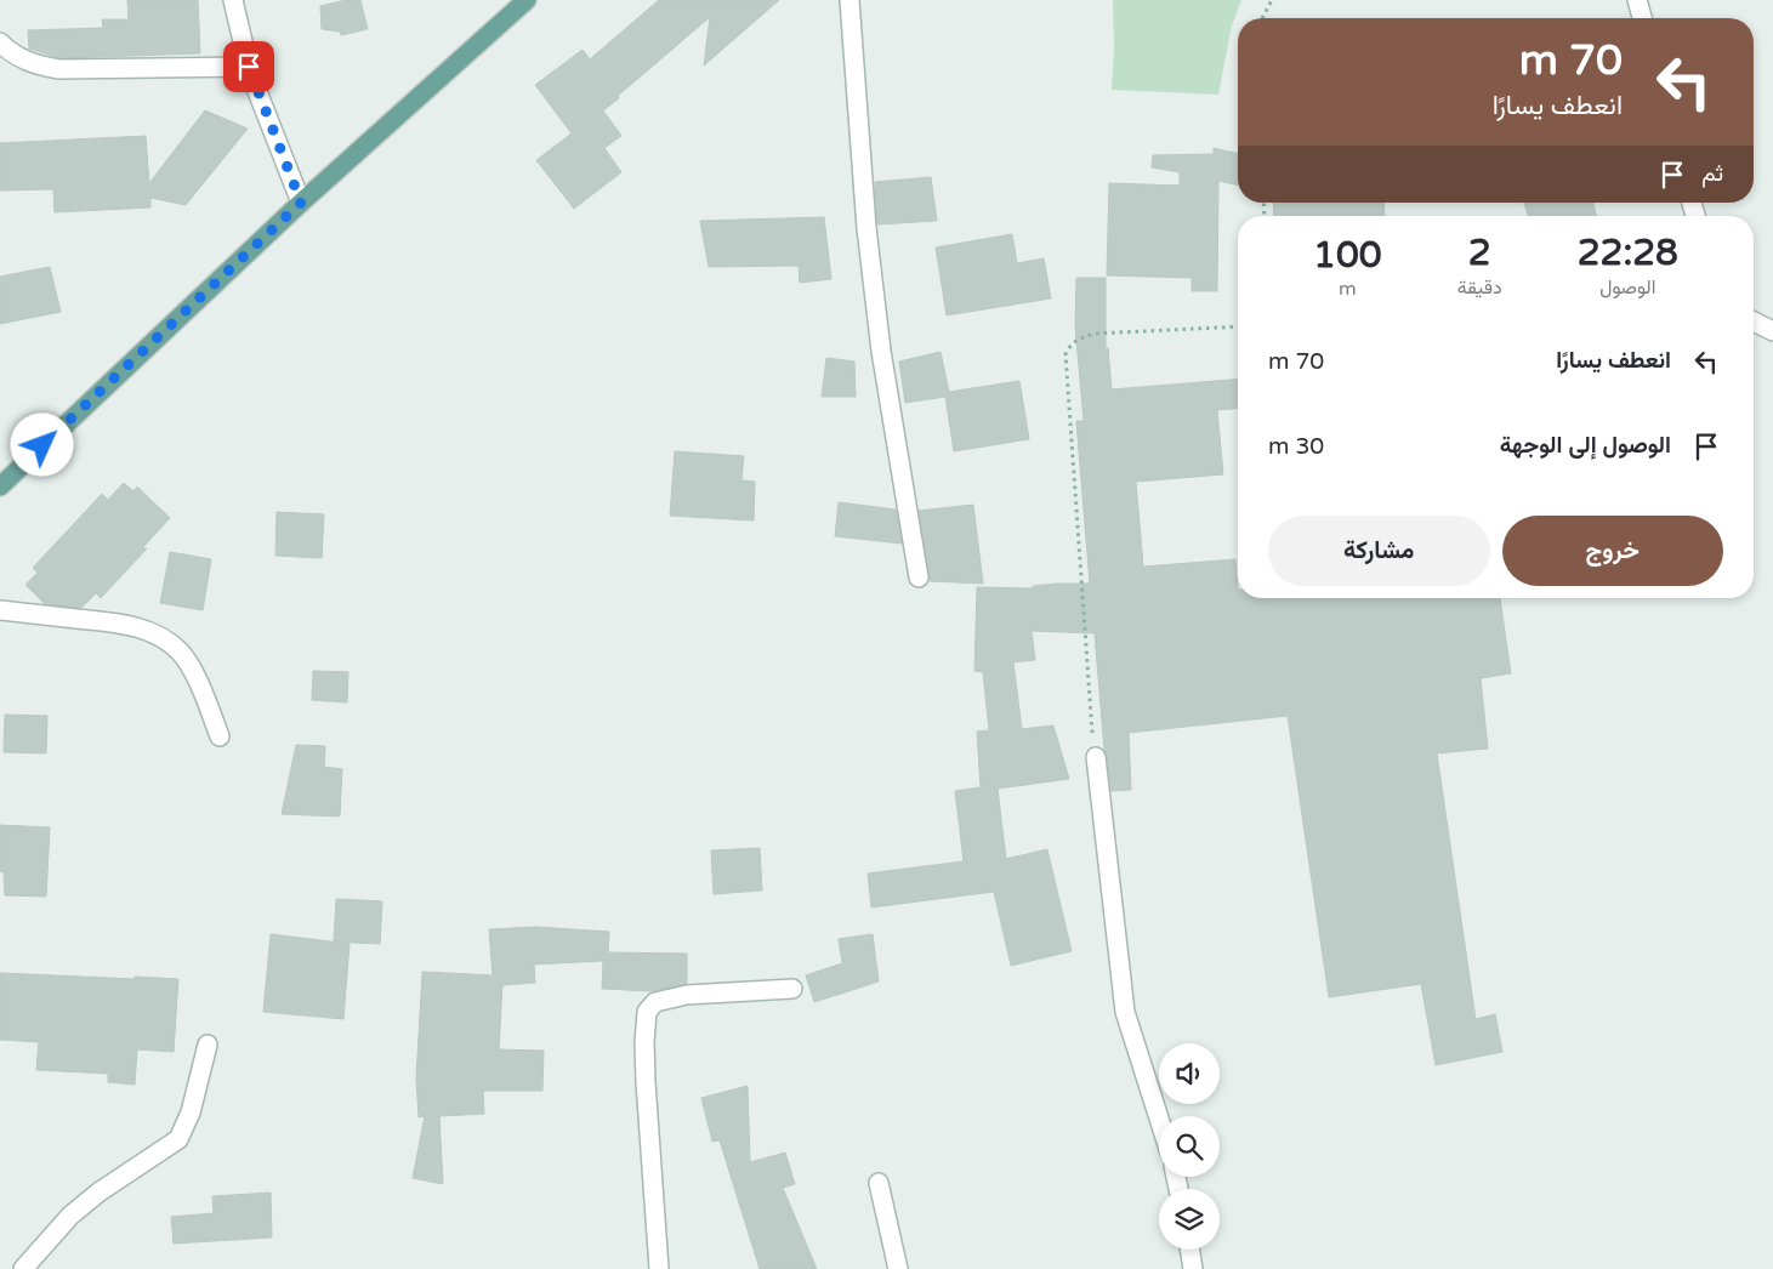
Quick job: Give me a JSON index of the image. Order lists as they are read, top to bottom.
{
  "page": {
    "turn": ["70 m", "انعطف يسارًا"],
    "then": "ثم",
    "eta": [
      "22:28",
      "الوصول",
      "2",
      "دقيقة",
      "100",
      "m"
    ],
    "list": [
      {
        "name": "انعطف يسارًا",
        "value": "70 m"
      },
      {
        "name": "الوصول إلى الوجهة",
        "value": "30 m"
      }
    ],
    "buttons": ["خروج", "مشاركة"]
  }
}
